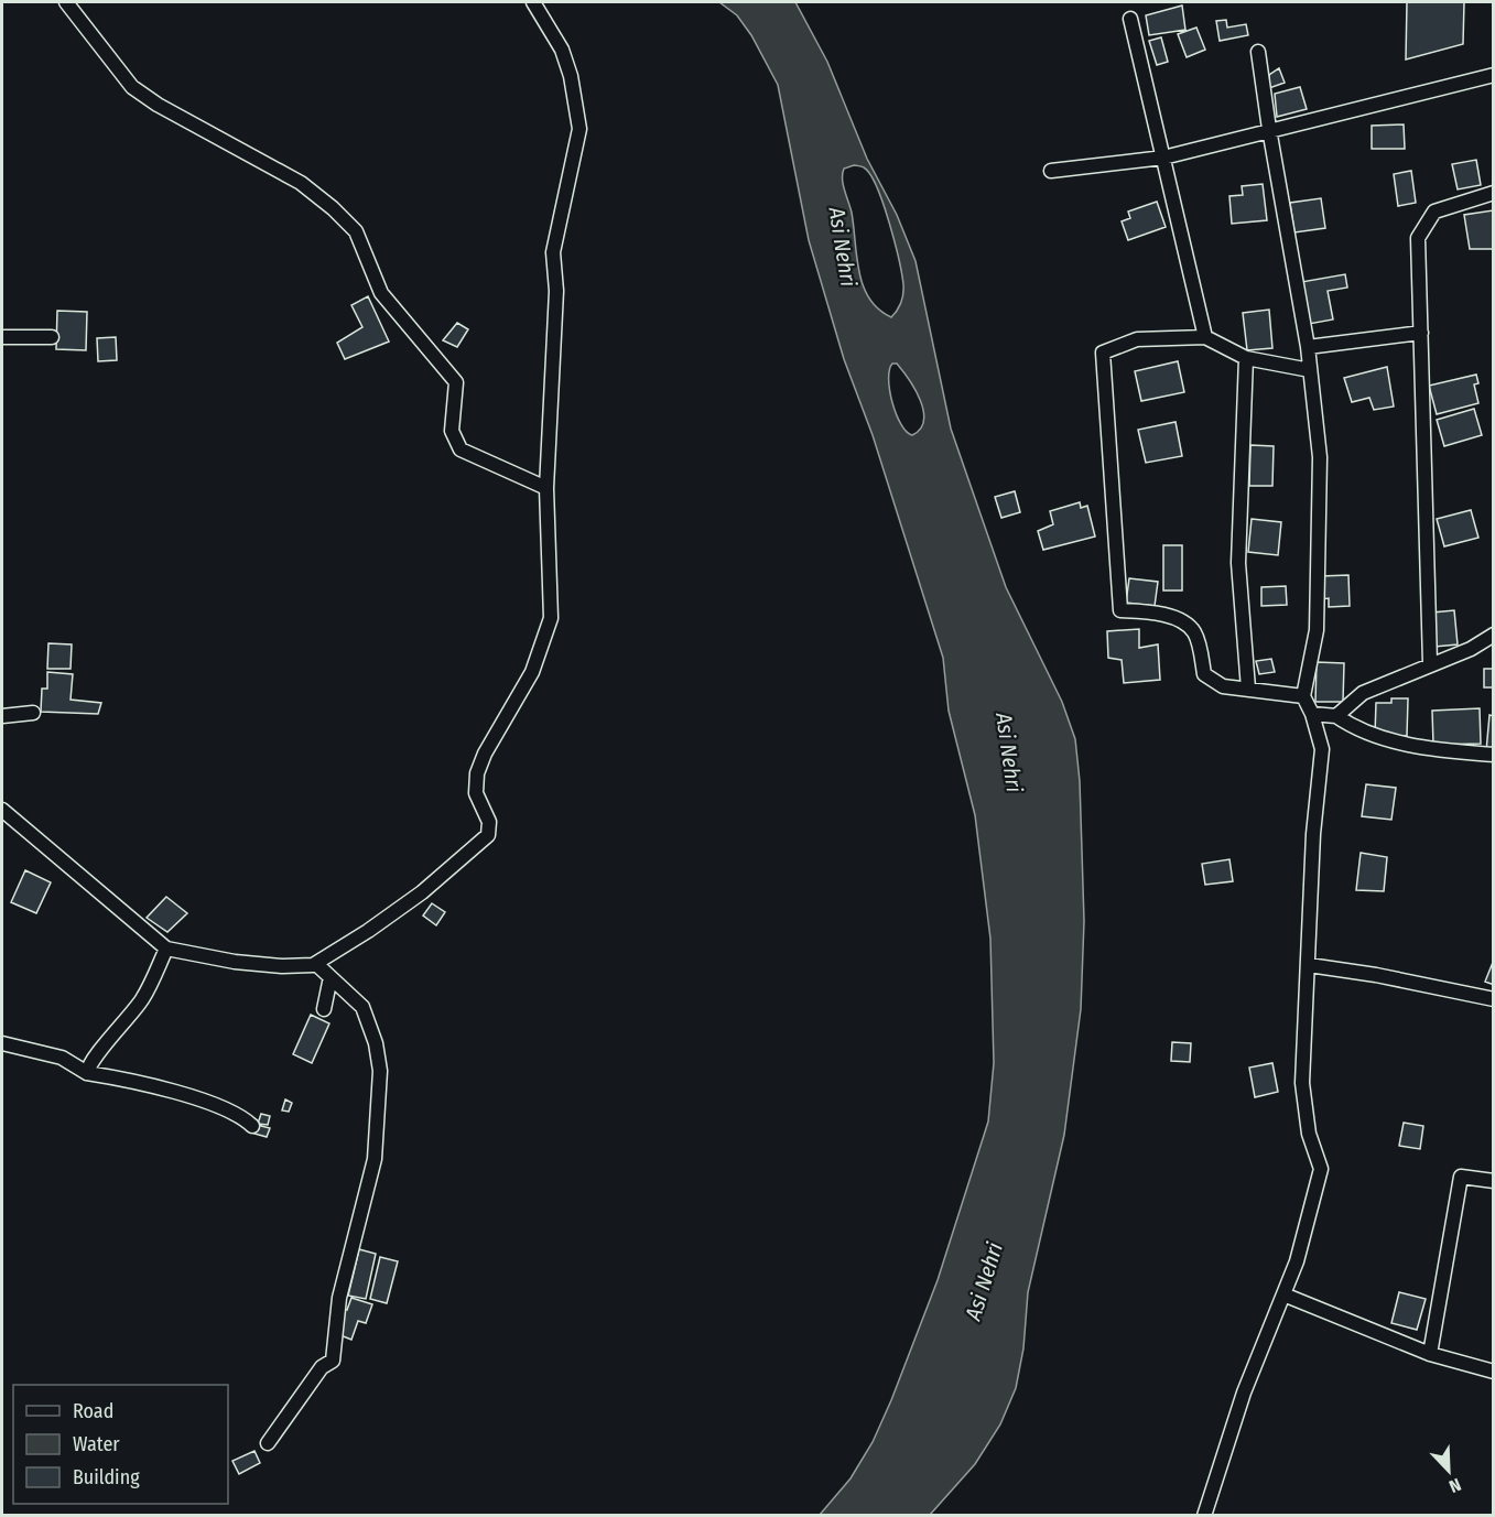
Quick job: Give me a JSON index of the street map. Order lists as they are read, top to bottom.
{
  "water": ["Asi Nehri"],
  "legend": ["Road", "Water", "Building"],
  "north": "bottom right"
}
